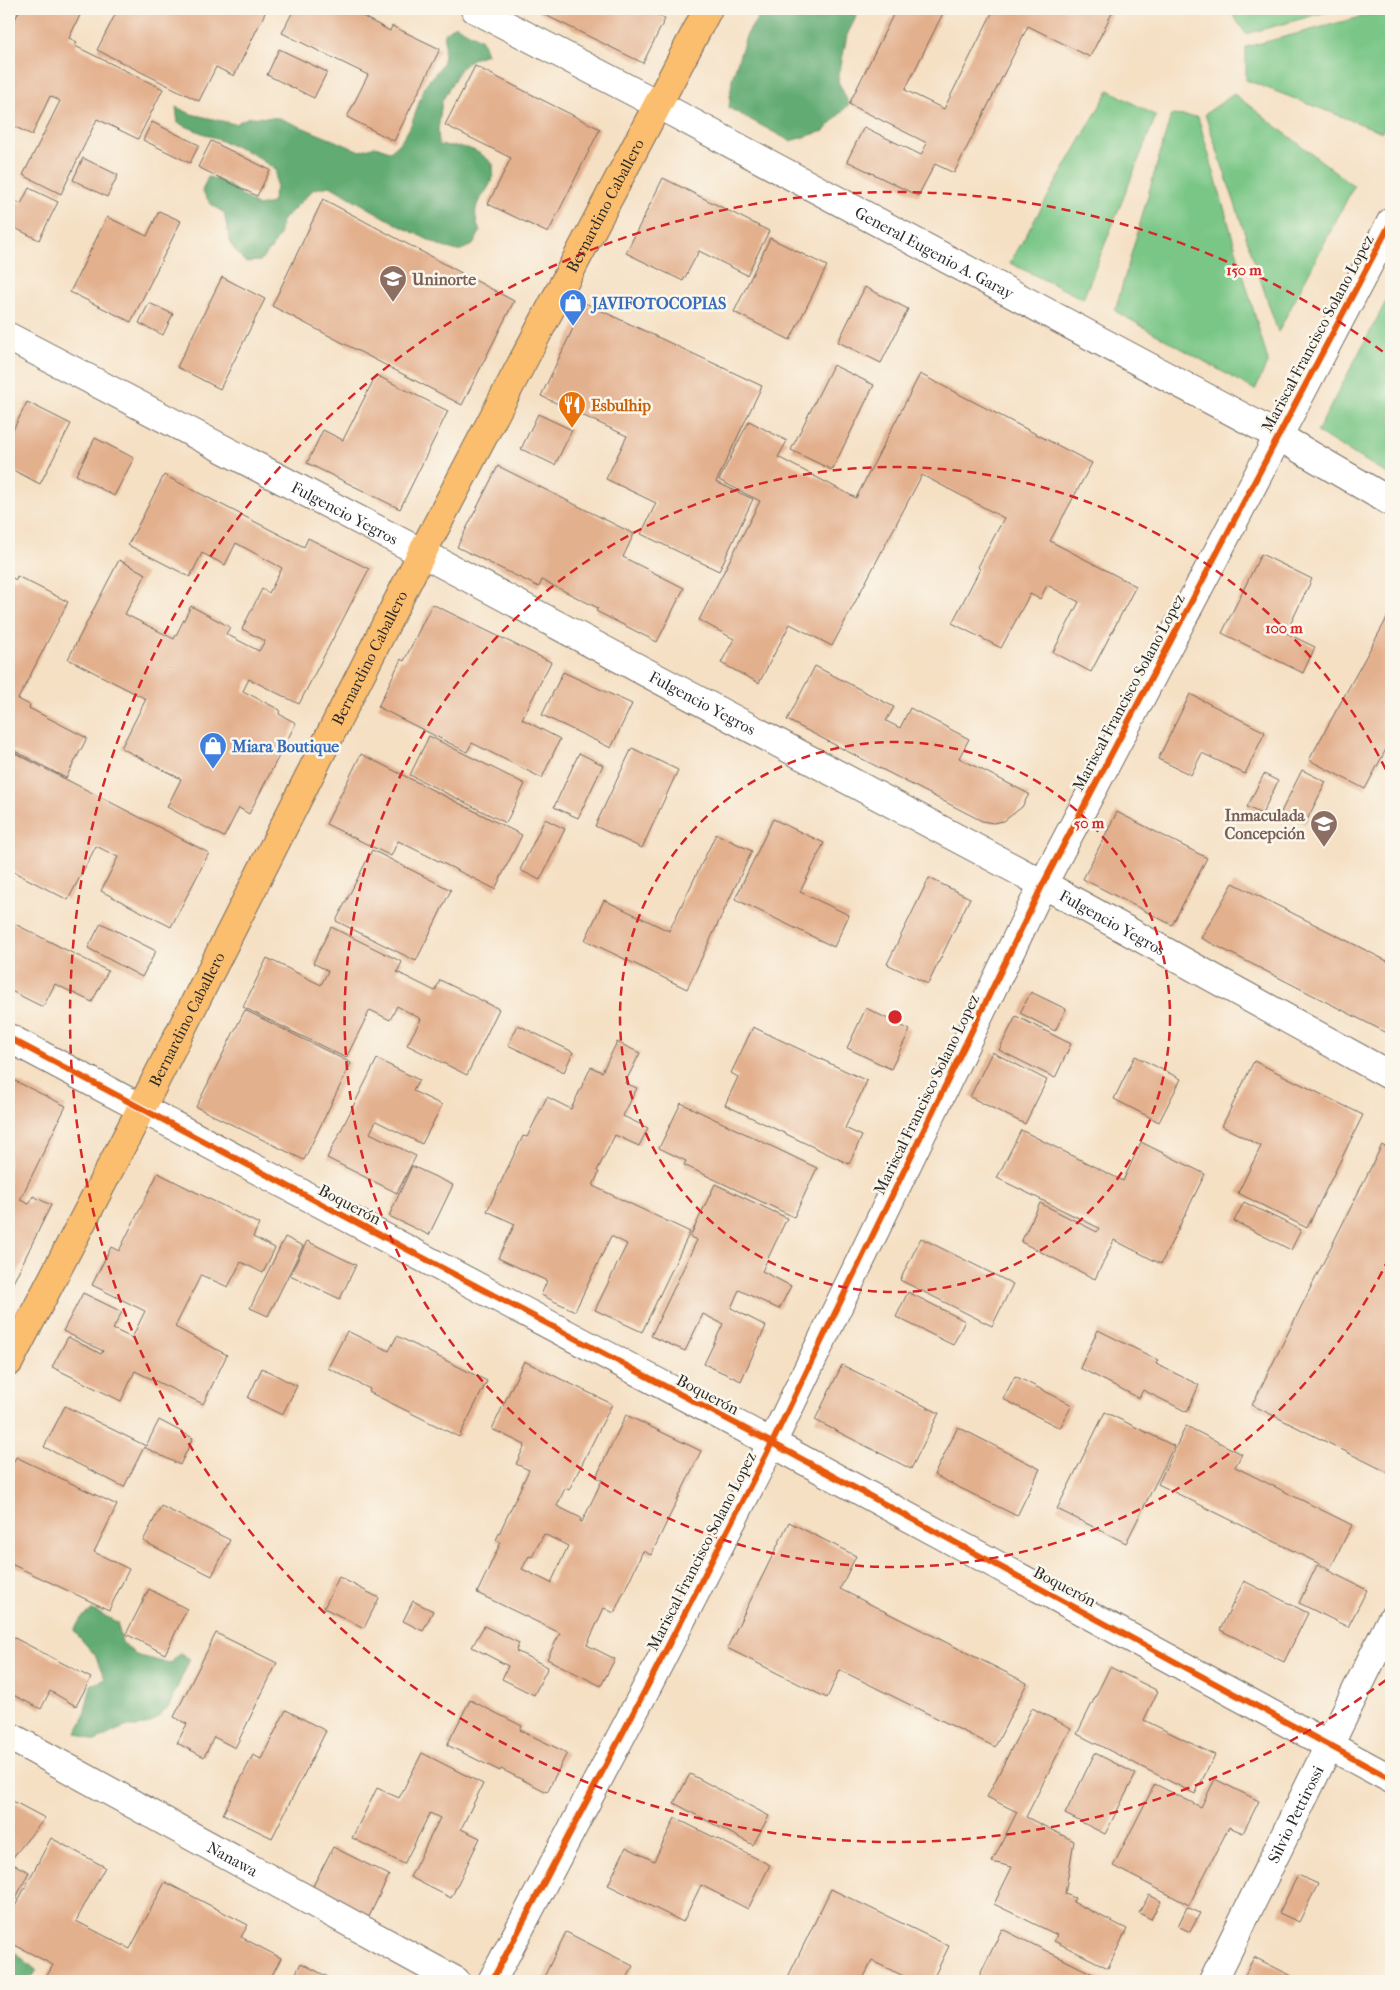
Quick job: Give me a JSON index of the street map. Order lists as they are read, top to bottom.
{
  "streets": {
    "highway": ["Bernardino Caballero"],
    "street": [
      "General Eugenio A. Garay",
      "Mariscal Francisco Solano Lopez",
      "Fulgencio Yegros",
      "Boquerón",
      "Silvio Pettirossi",
      "Nanawa"
    ]
  },
  "crossings": [
    ["Bernardino Caballero", "General Eugenio A. Garay"],
    ["Bernardino Caballero", "Fulgencio Yegros"],
    ["Bernardino Caballero", "Boquerón"],
    ["General Eugenio A. Garay", "Mariscal Francisco Solano Lopez"],
    ["Mariscal Francisco Solano Lopez", "Fulgencio Yegros"],
    ["Mariscal Francisco Solano Lopez", "Boquerón"],
    ["Boquerón", "Silvio Pettirossi"]
  ],
  "places": {
    "school or university": ["Uninorte", "Inmaculada Concepción"],
    "shop": ["JAVIFOTOCOPIAS", "Miara Boutique"],
    "restaurant": ["Esbulhip"]
  },
  "rings": ["150 m", "100 m", "50 m"]
}
